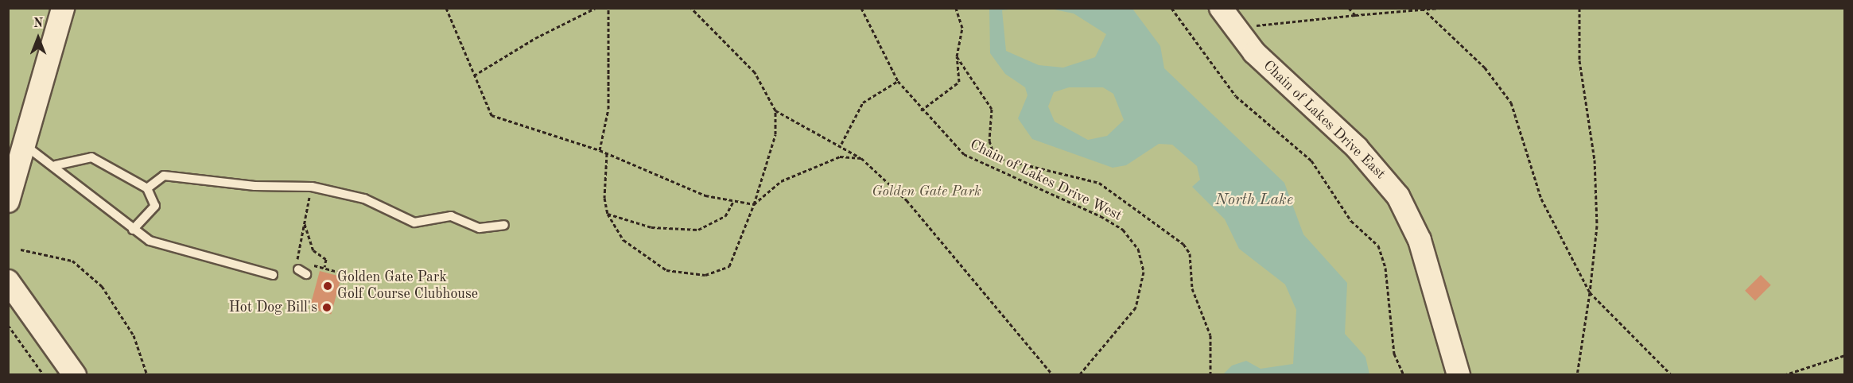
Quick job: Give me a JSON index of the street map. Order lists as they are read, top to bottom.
{
  "streets": {
    "street": ["Chain of Lakes Drive East"],
    "path": ["Chain of Lakes Drive West"]
  },
  "water": ["North Lake"],
  "parks": ["Golden Gate Park"],
  "places": ["Golden Gate Park Golf Course Clubhouse", "Hot Dog Bill's"],
  "north": "top"
}
